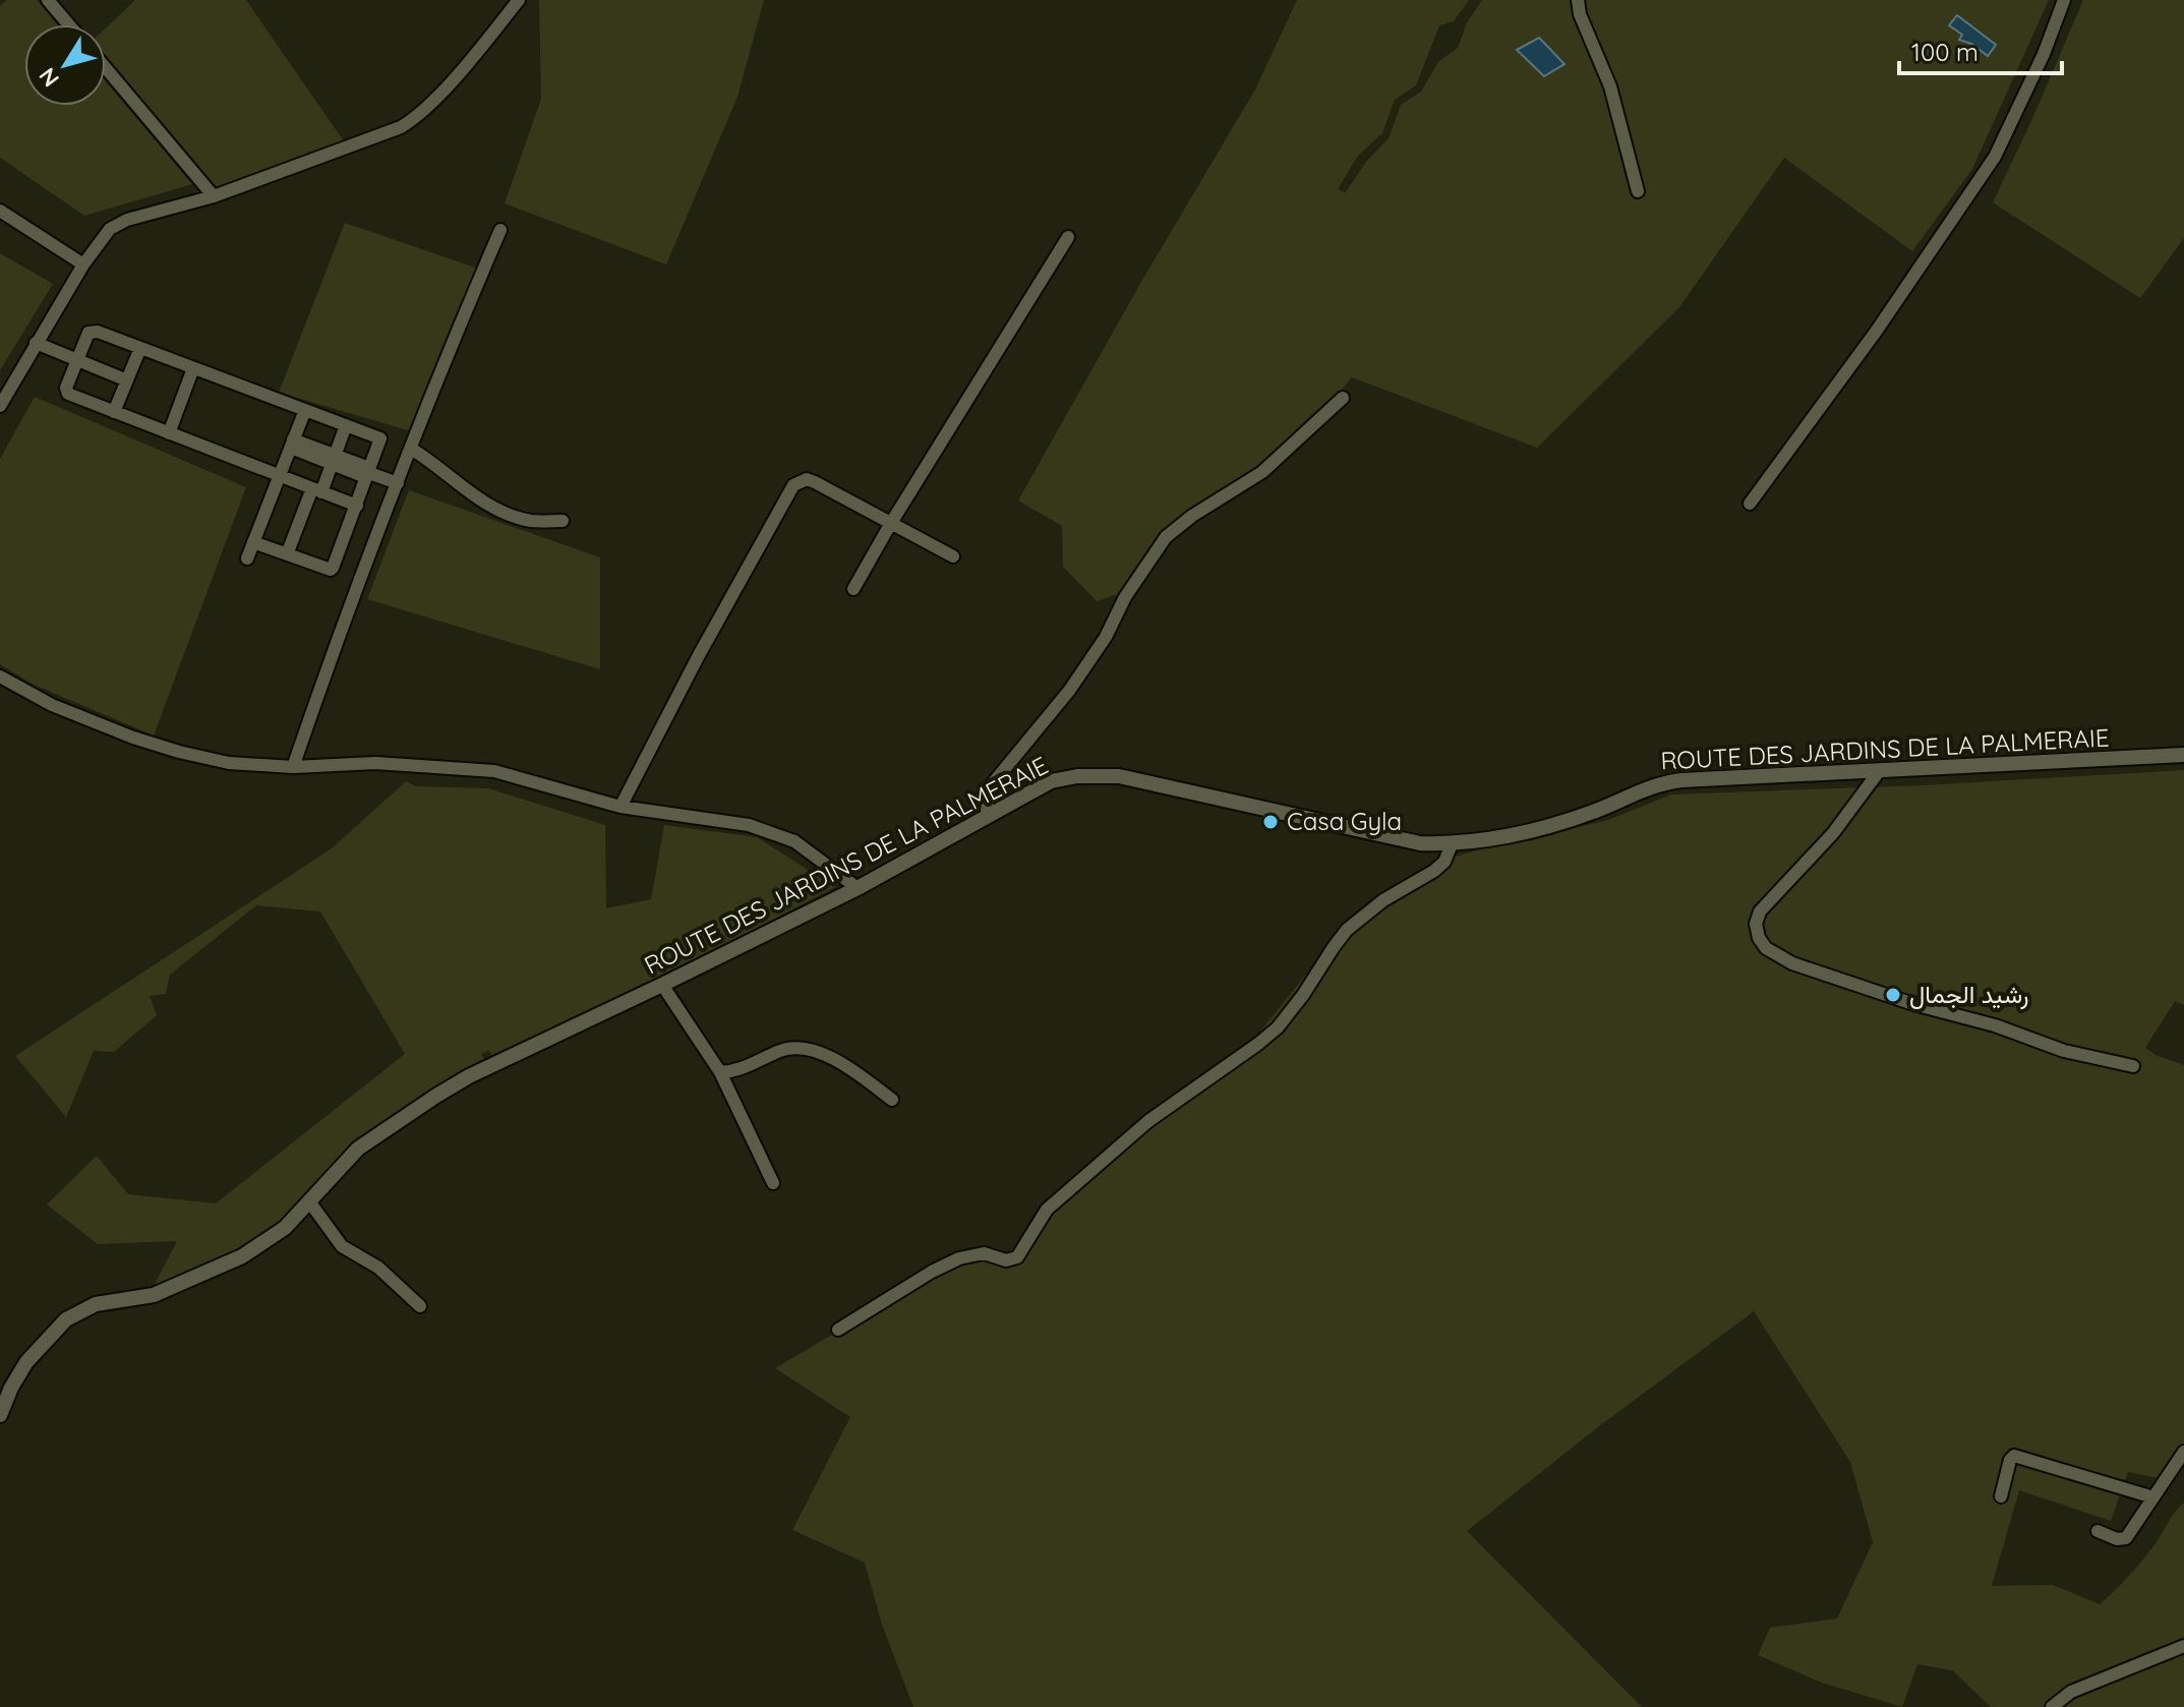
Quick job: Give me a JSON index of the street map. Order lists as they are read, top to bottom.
{
  "streets": {
    "street": ["ROUTE DES JARDINS DE LA PALMERAIE"]
  },
  "places": ["Casa Gyla", "رشيد الجمال"],
  "scale_bar": "100 m",
  "north": "bottom left"
}
